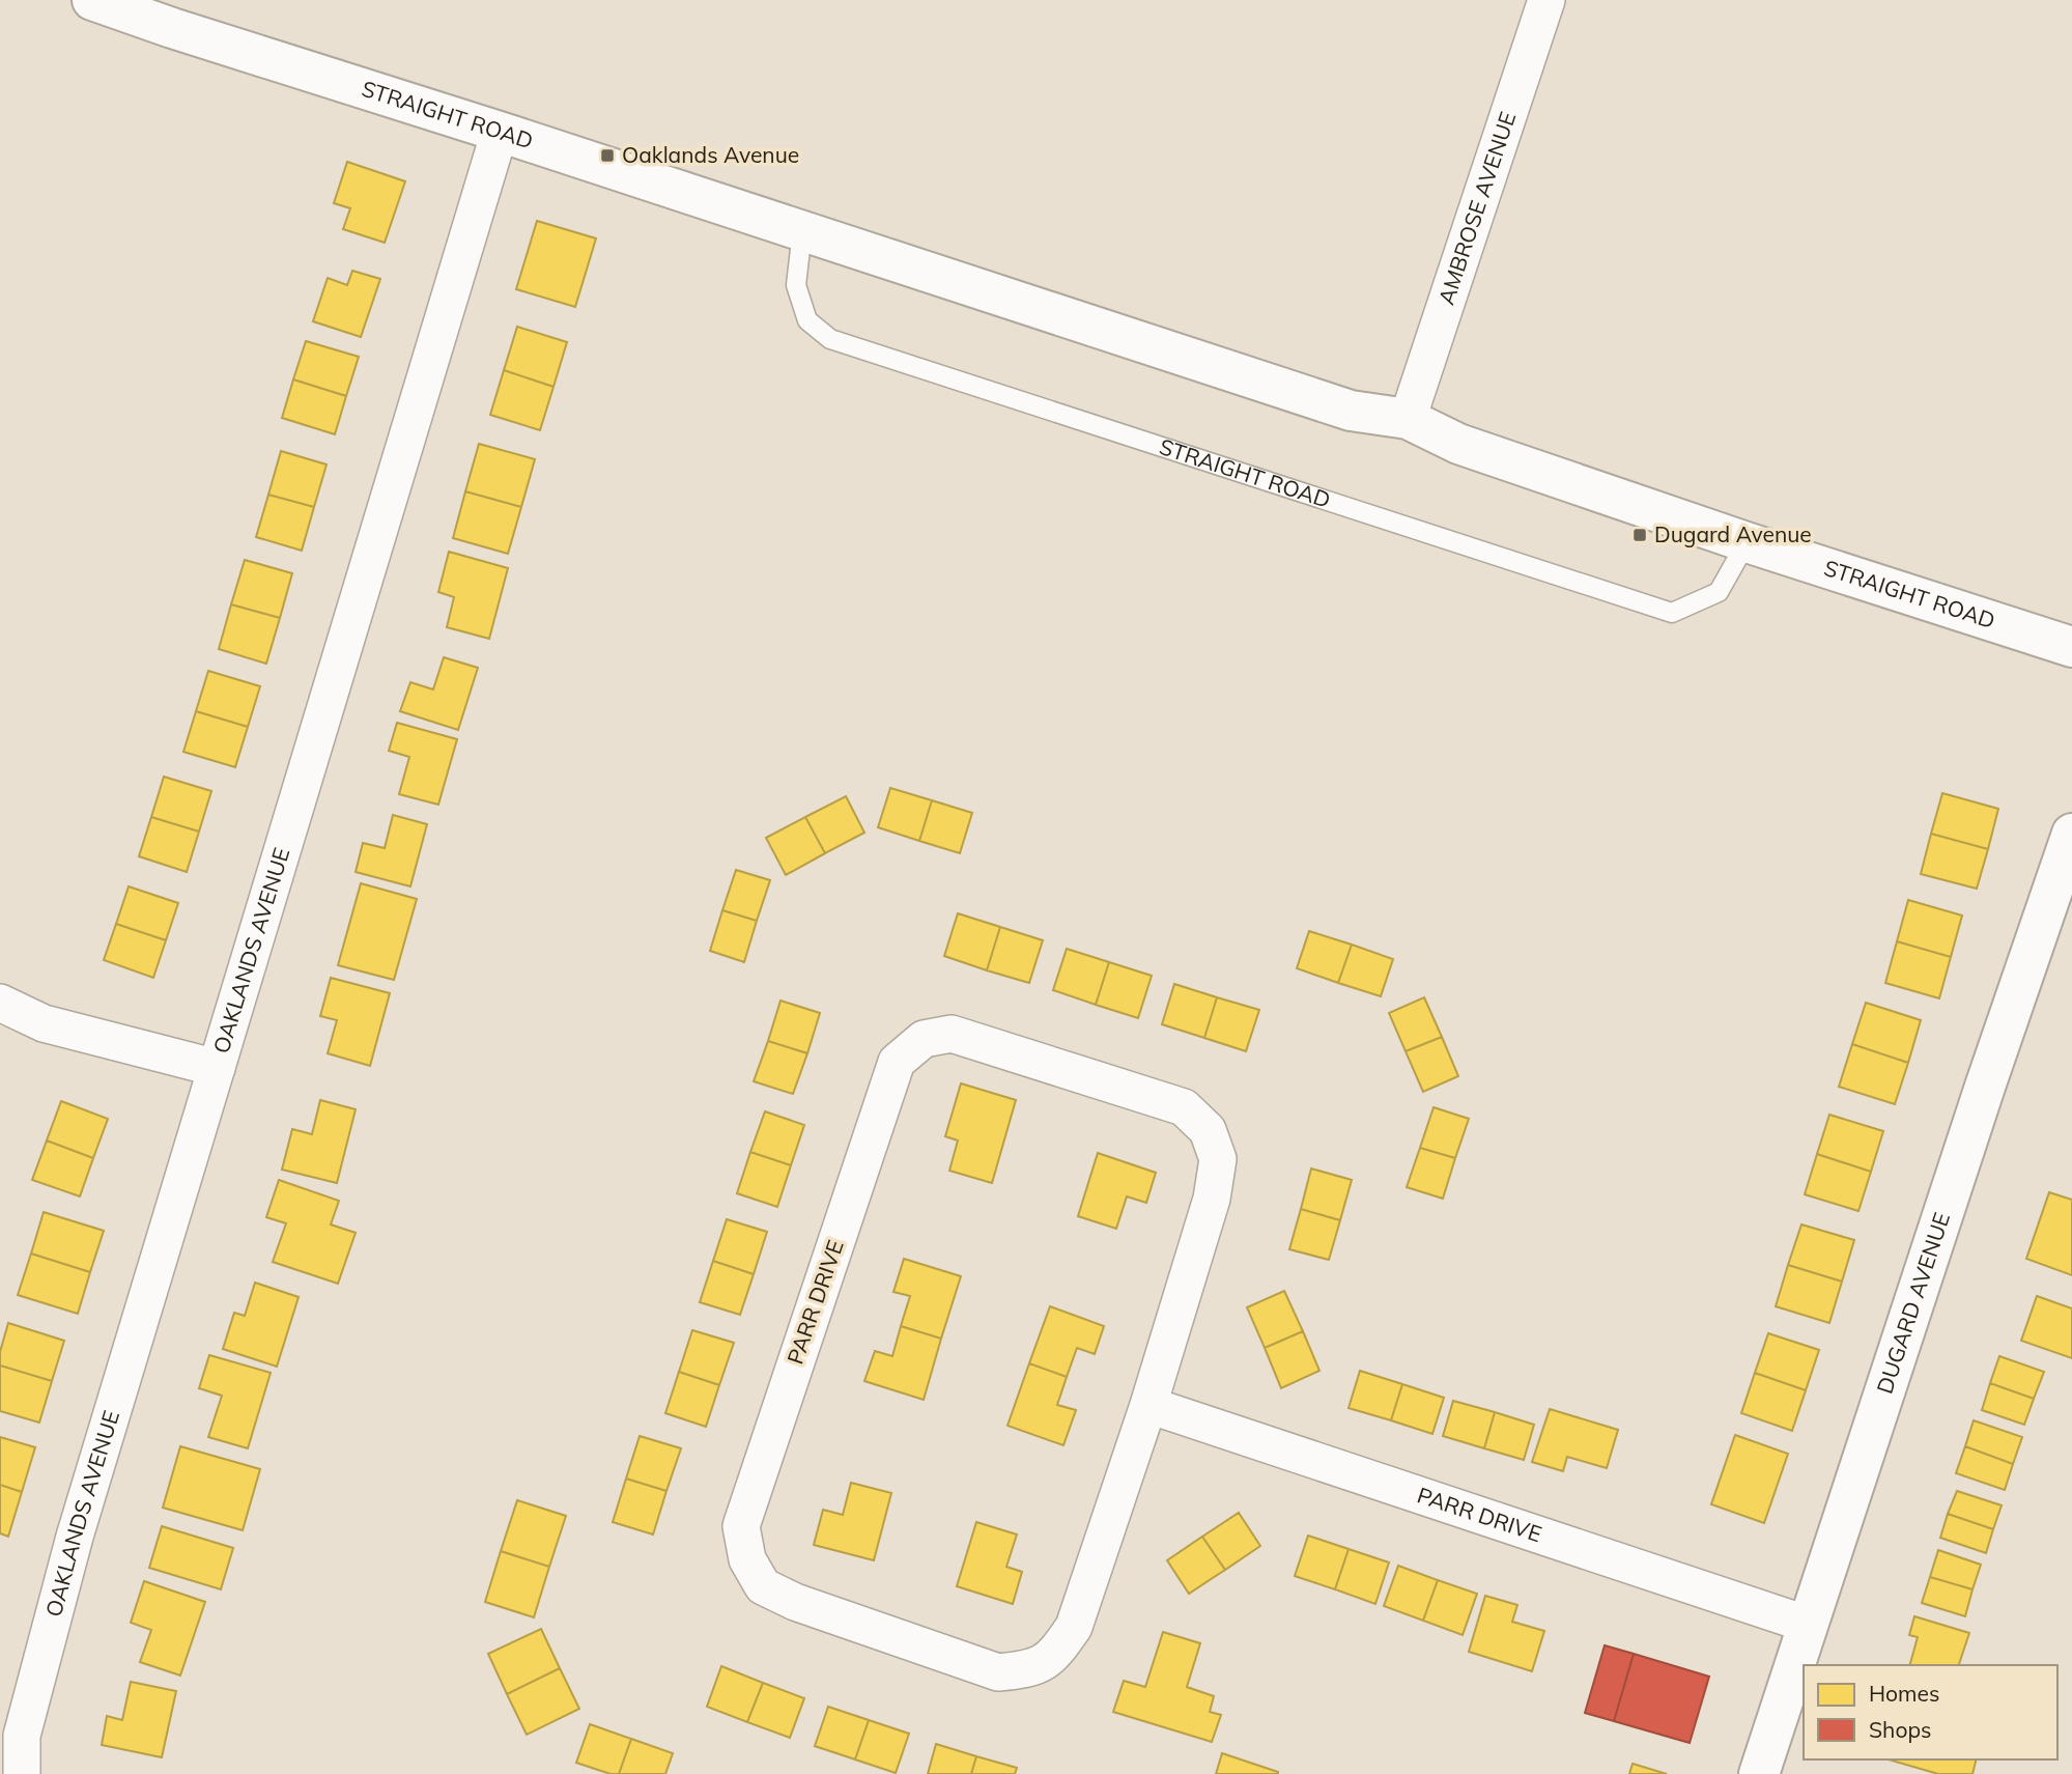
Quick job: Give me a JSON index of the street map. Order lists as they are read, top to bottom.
{
  "streets": {
    "street": [
      "STRAIGHT ROAD",
      "AMBROSE AVENUE",
      "OAKLANDS AVENUE",
      "PARR DRIVE",
      "DUGARD AVENUE"
    ]
  },
  "crossings": [
    ["STRAIGHT ROAD", "AMBROSE AVENUE"],
    ["STRAIGHT ROAD", "OAKLANDS AVENUE"],
    ["PARR DRIVE", "DUGARD AVENUE"]
  ],
  "places": {
    "transit": ["Oaklands Avenue", "Dugard Avenue"]
  },
  "legend": ["Homes", "Shops"]
}
